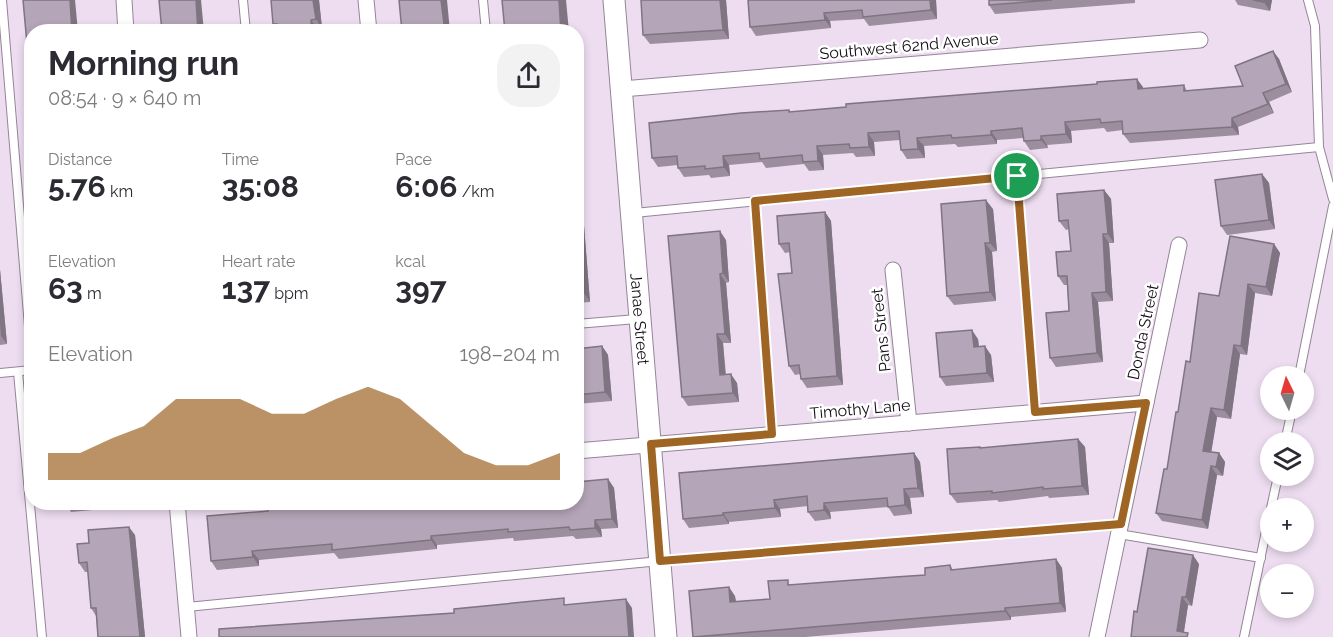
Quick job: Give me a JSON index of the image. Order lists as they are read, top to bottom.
{
  "streets": {
    "street": [
      "Southwest 62nd Avenue",
      "Janae Street",
      "Pans Street",
      "Donda Street",
      "Timothy Lane"
    ]
  },
  "crossings": [
    ["Southwest 62nd Avenue", "Janae Street"],
    ["Janae Street", "Timothy Lane"],
    ["Pans Street", "Timothy Lane"],
    ["Donda Street", "Timothy Lane"]
  ],
  "north": "top",
  "page": {
    "heading": ["Morning run", "08:54 · 9 × 640 m"],
    "stats": [
      ["Distance", "5.76 km"],
      ["Time", "35:08"],
      ["Pace", "6:06 /km"],
      ["Elevation", "63 m"],
      ["Heart rate", "137 bpm"],
      ["kcal", "397"]
    ],
    "chart": ["Elevation", "198–204 m"],
    "map_buttons": ["+", "−"]
  }
}
